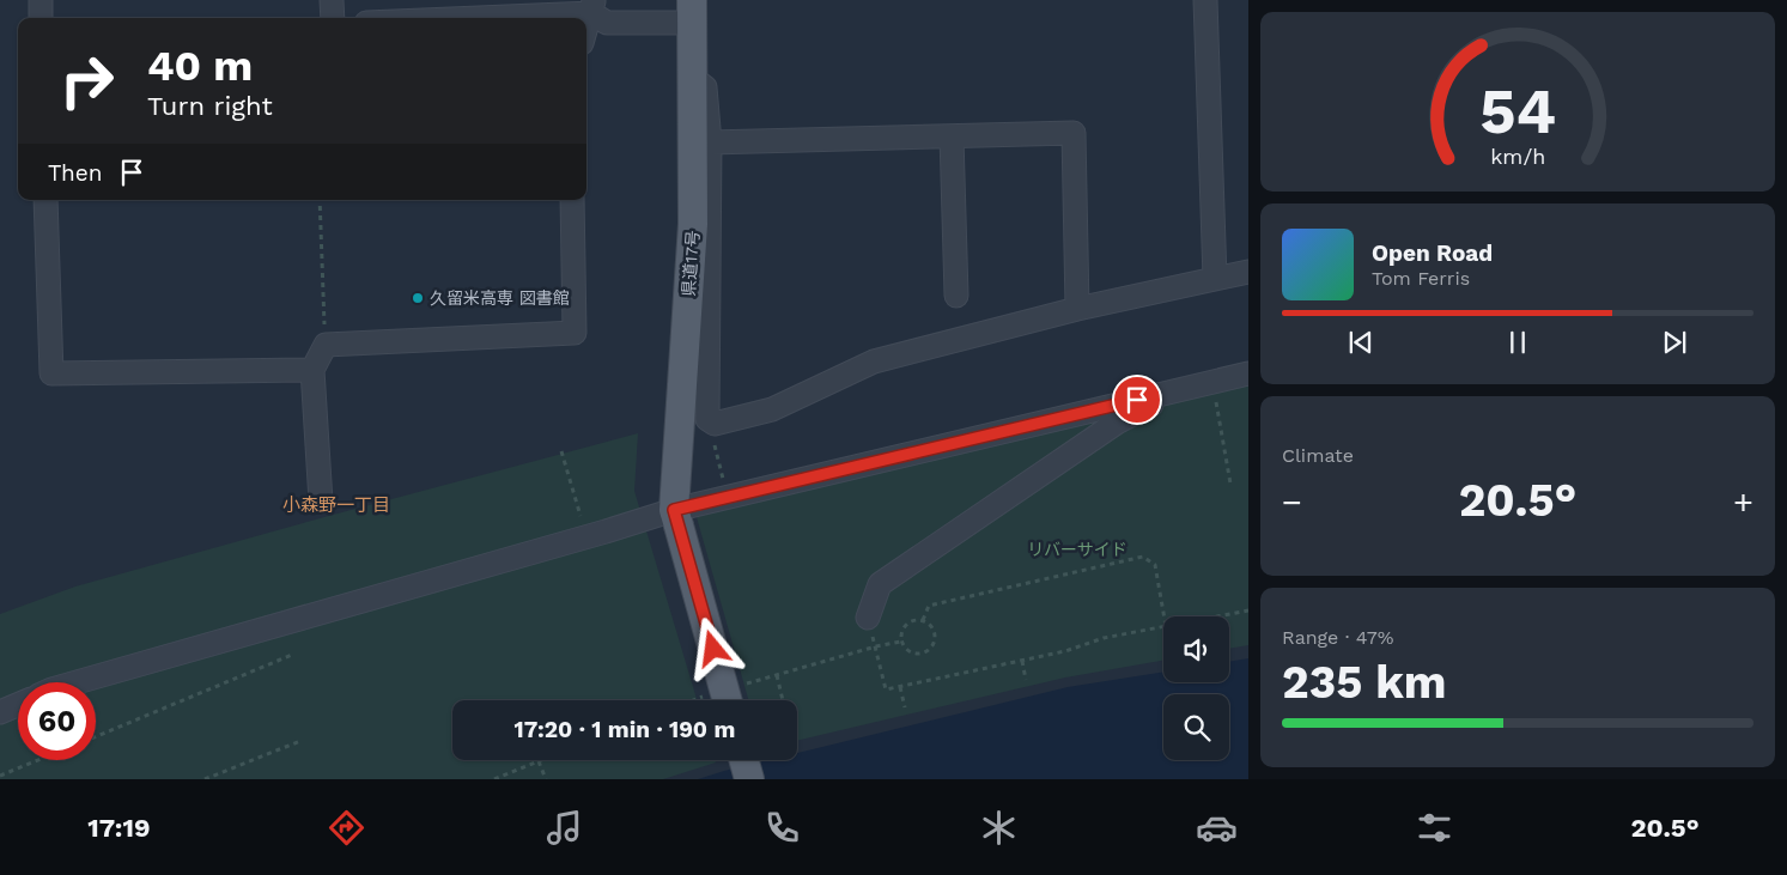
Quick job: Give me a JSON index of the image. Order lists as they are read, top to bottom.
{
  "streets": {
    "main road": ["県道17号"]
  },
  "districts": ["小森野一丁目"],
  "parks": ["リバーサイド"],
  "places": ["久留米高専 図書館"],
  "page": {
    "turn": ["40 m", "Turn right"],
    "then": "Then",
    "song": ["Open Road", "Tom Ferris"],
    "tile": [
      "Climate",
      ["Range · 47%", "235 km"]
    ],
    "heat": ["−", "20.5°", "+"],
    "limit": "60",
    "trip": "17:20 · 1 min · 190 m",
    "tabs": ["17:19", "20.5°"],
    "gauge": ["54", "km/h"]
  }
}
